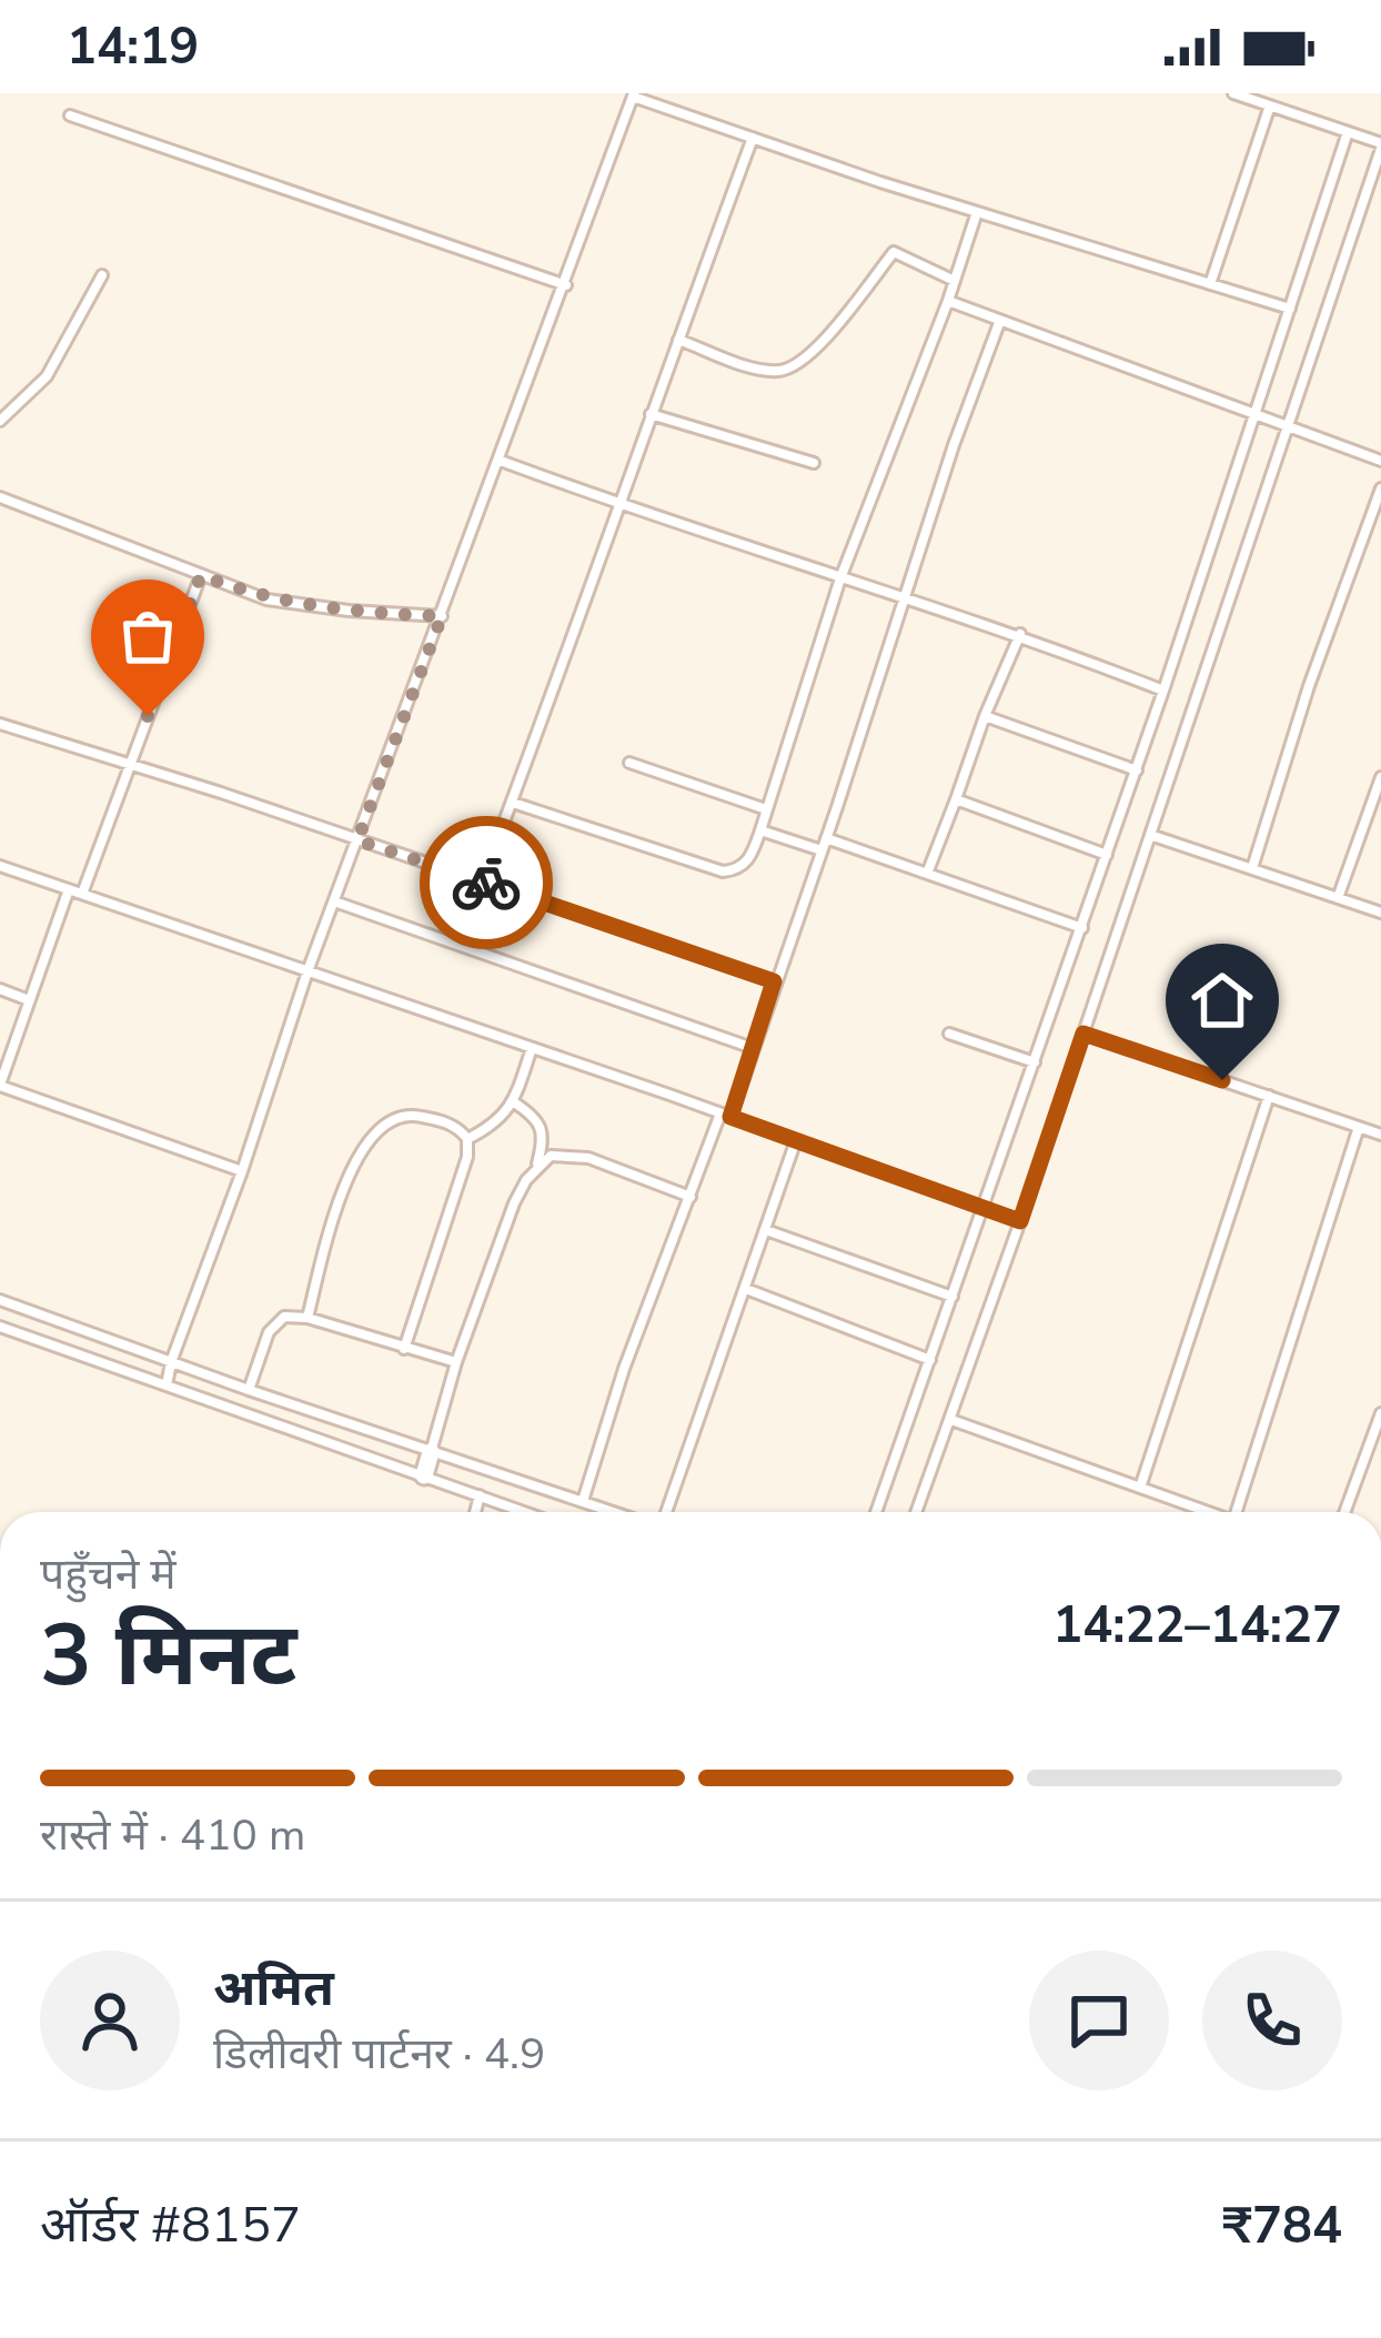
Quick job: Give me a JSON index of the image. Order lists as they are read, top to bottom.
{
  "page": {
    "status": "14:19",
    "heading": ["3 मिनट", "पहुँचने में", "14:22–14:27"],
    "panel": [
      "अमित",
      "डिलीवरी पार्टनर · 4.9",
      "ऑर्डर #8157",
      "₹784"
    ],
    "bar": "रास्ते में · 410 m"
  }
}
